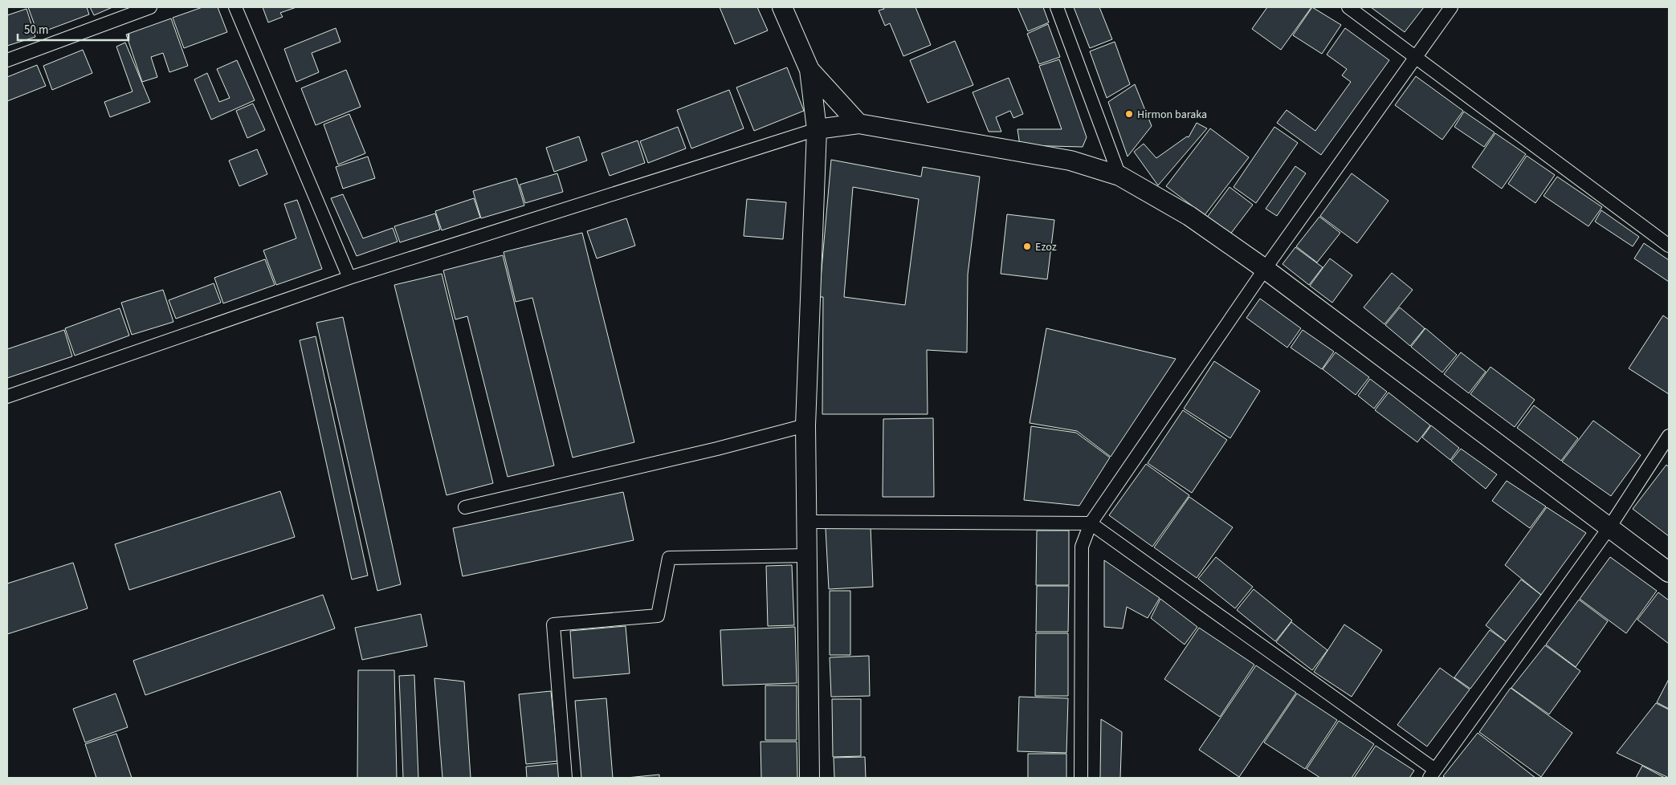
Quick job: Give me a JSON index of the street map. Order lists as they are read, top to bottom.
{
  "places": ["Hirmon baraka", "Ezoz"],
  "scale_bar": "50 m"
}
